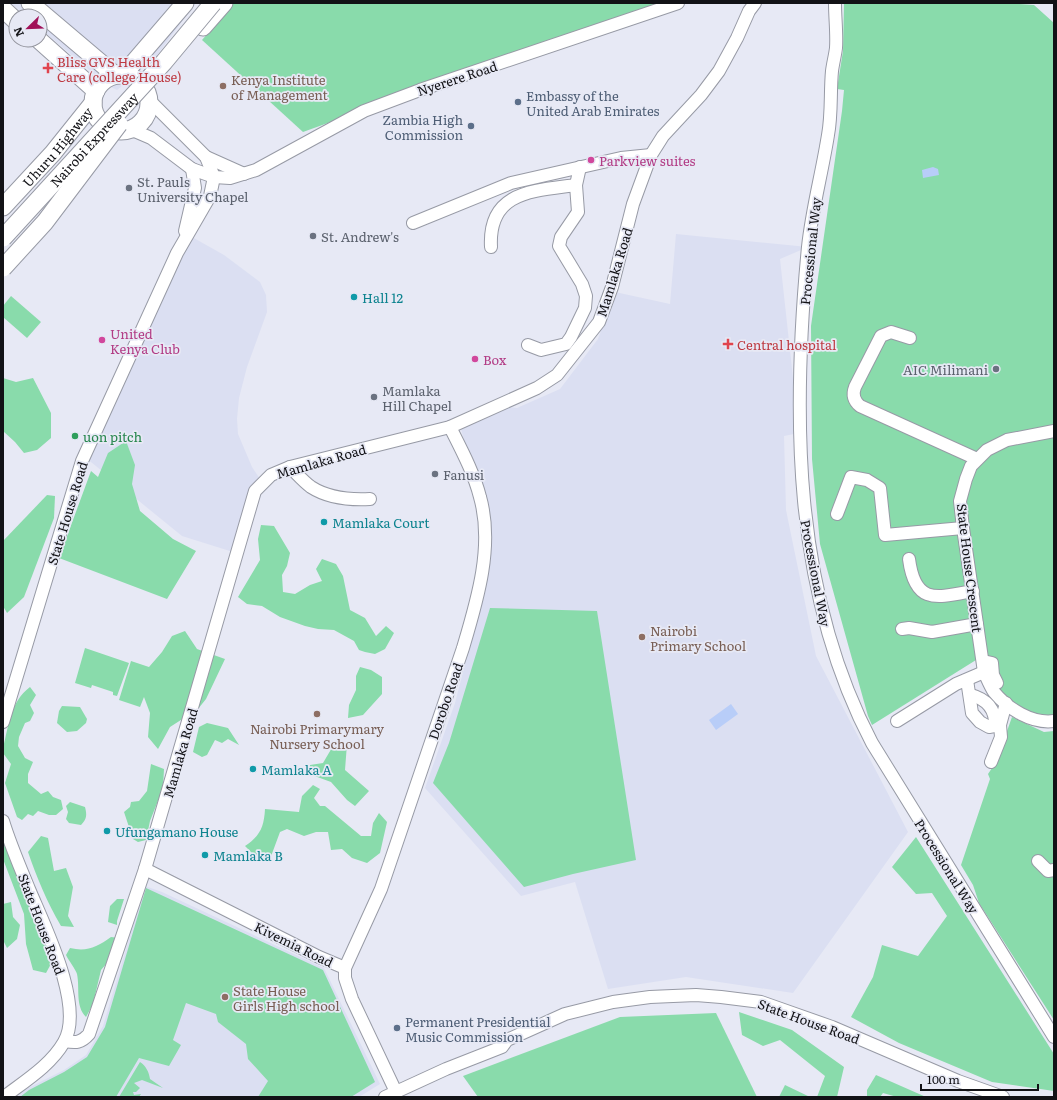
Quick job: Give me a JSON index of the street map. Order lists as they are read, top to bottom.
{
  "streets": {
    "highway": ["Nairobi Expressway", "Uhuru Highway"],
    "street": [
      "Nyerere Road",
      "Processional Way",
      "Mamlaka Road",
      "State House Road",
      "State House Crescent",
      "Dorobo Road",
      "Kivemia Road"
    ]
  },
  "crossings": [
    ["Nyerere Road", "Uhuru Highway"],
    ["Nyerere Road", "State House Road"],
    ["Mamlaka Road", "State House Road"],
    ["Mamlaka Road", "Dorobo Road"],
    ["Mamlaka Road", "Kivemia Road"],
    ["State House Road", "Kivemia Road"],
    ["Dorobo Road", "Kivemia Road"]
  ],
  "places": {
    "health": ["Bliss GVS Health Care (college House)", "Central hospital"],
    "other": [
      "Kenya Institute of Management",
      "Embassy of the United Arab Emirates",
      "Zambia High Commission",
      "Parkview suites",
      "St. Pauls University Chapel",
      "St. Andrew's",
      "Hall 12",
      "United Kenya Club",
      "Box",
      "AIC Milimani",
      "Mamlaka Hill Chapel",
      "uon pitch",
      "Fanusi",
      "Mamlaka Court",
      "Nairobi Primary School",
      "Nairobi Primarymary Nursery School",
      "Mamlaka A",
      "Ufungamano House",
      "Mamlaka B",
      "State House Girls High school",
      "Permanent Presidential Music Commission"
    ]
  },
  "scale_bar": "100 m",
  "north": "bottom left"
}
